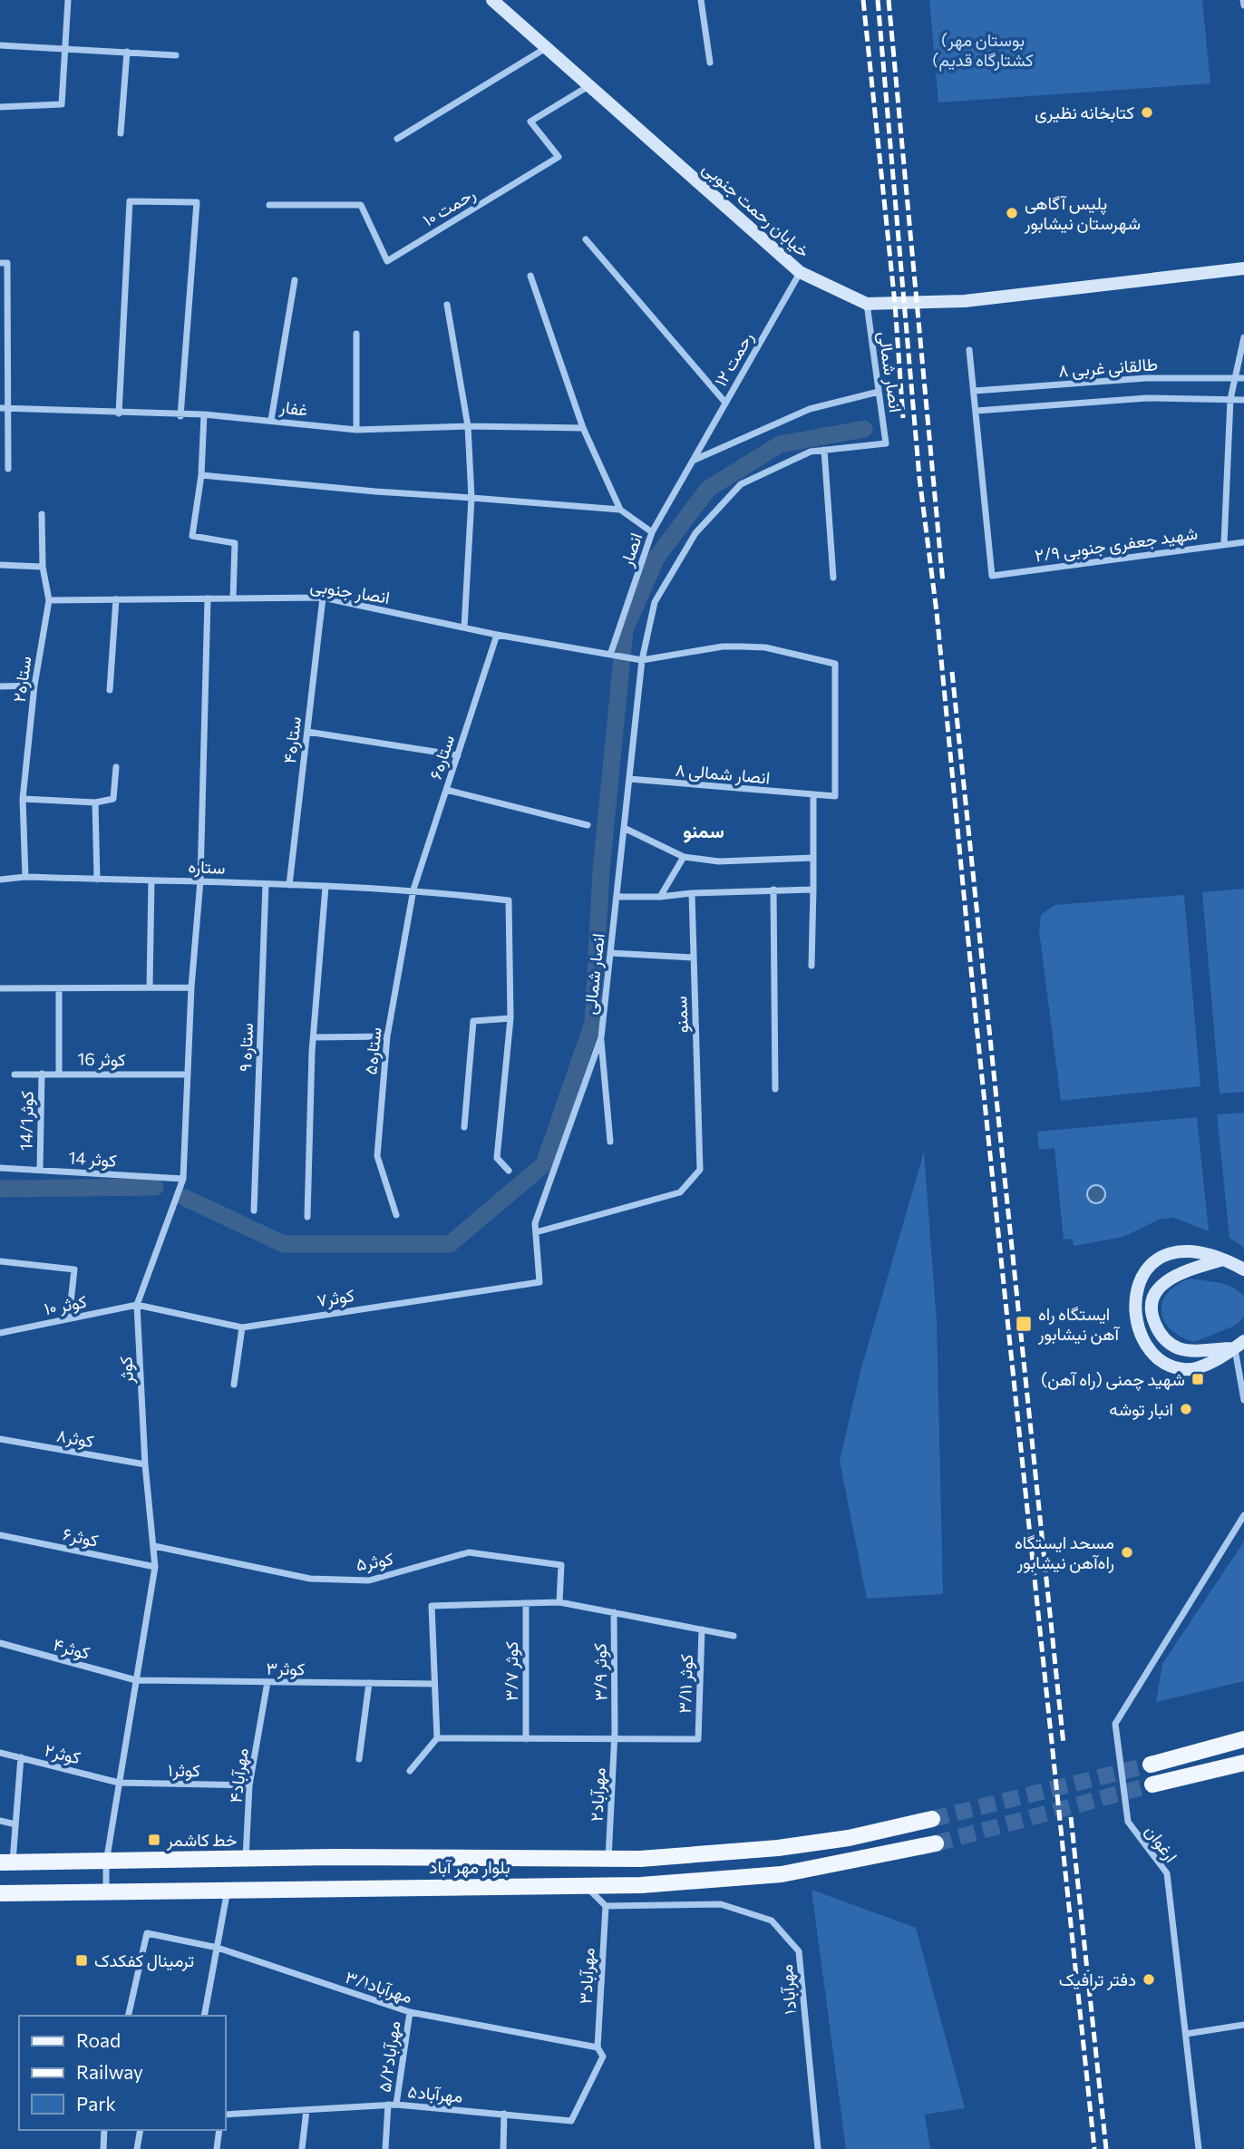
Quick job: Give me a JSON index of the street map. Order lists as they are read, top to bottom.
{
  "streets": {
    "main road": ["بلوار مهر آباد"],
    "street": [
      "رحمت ۱۰",
      "خیابان رحمت جنوبی",
      "رحمت ۱۲",
      "طالقانی غربی ۸",
      "انصار شمالی",
      "غفار",
      "شهید جعفری جنوبی ۲/۹",
      "انصار",
      "انصار جنوبی",
      "ستاره۲",
      "ستاره۴",
      "ستاره۶",
      "انصار شمالی ۸",
      "ستاره",
      "سمنو",
      "ستاره ۹",
      "ستاره۵",
      "کوثر 16",
      "کوثر14/1",
      "کوثر 14",
      "کوثر۷",
      "کوثر ۱۰",
      "کوثر",
      "کوثر۸",
      "کوثر۶",
      "کوثر۵",
      "کوثر۴",
      "کوثر۳",
      "کوثر ۳/۷",
      "کوثر ۳/۹",
      "کوثر ۳/۱۱",
      "کوثر۲",
      "کوثر۱",
      "مهرآباد۴",
      "مهرآباد۲",
      "ارغوان",
      "مهرآباد۳",
      "مهرآباد۳/۱",
      "مهرآباد۱",
      "مهرآباد۵/۲",
      "مهرآباد۵"
    ]
  },
  "crossings": [
    ["رحمت ۱۰", "خیابان رحمت جنوبی"],
    ["خیابان رحمت جنوبی", "رحمت ۱۲"],
    ["خیابان رحمت جنوبی", "انصار شمالی"],
    ["رحمت ۱۲", "انصار"],
    ["طالقانی غربی ۸", "شهید جعفری جنوبی ۲/۹"],
    ["انصار شمالی", "انصار جنوبی"],
    ["انصار شمالی", "انصار شمالی ۸"],
    ["انصار شمالی", "سمنو"],
    ["انصار شمالی", "کوثر۷"],
    ["انصار", "انصار جنوبی"],
    ["انصار جنوبی", "ستاره۲"],
    ["انصار جنوبی", "ستاره۴"],
    ["انصار جنوبی", "ستاره۶"],
    ["انصار جنوبی", "انصار شمالی ۸"],
    ["انصار جنوبی", "کوثر"],
    ["ستاره۲", "ستاره"],
    ["ستاره۴", "ستاره"],
    ["ستاره۶", "ستاره"],
    ["ستاره۶", "ستاره۵"],
    ["ستاره", "ستاره ۹"],
    ["ستاره", "ستاره۵"],
    ["ستاره", "کوثر"],
    ["کوثر 16", "کوثر14/1"],
    ["کوثر 16", "کوثر"],
    ["کوثر14/1", "کوثر 14"],
    ["کوثر 14", "کوثر"],
    ["کوثر۷", "کوثر ۱۰"],
    ["کوثر۷", "کوثر"],
    ["کوثر ۱۰", "کوثر"],
    ["کوثر", "کوثر۸"],
    ["کوثر", "کوثر۶"],
    ["کوثر", "کوثر۵"],
    ["کوثر", "کوثر۴"],
    ["کوثر", "کوثر۳"],
    ["کوثر", "کوثر۲"],
    ["کوثر", "کوثر۱"],
    ["کوثر", "بلوار مهر آباد"],
    ["کوثر۴", "کوثر۳"],
    ["کوثر۳", "مهرآباد۴"],
    ["کوثر ۳/۹", "کوثر ۳/۱۱"],
    ["کوثر ۳/۹", "مهرآباد۲"],
    ["کوثر ۳/۱۱", "مهرآباد۲"],
    ["کوثر۲", "کوثر۱"],
    ["کوثر۱", "مهرآباد۴"],
    ["مهرآباد۴", "بلوار مهر آباد"],
    ["مهرآباد۲", "بلوار مهر آباد"],
    ["مهرآباد۳", "مهرآباد۳/۱"],
    ["مهرآباد۳", "مهرآباد۱"],
    ["مهرآباد۳", "مهرآباد۵"],
    ["مهرآباد۳/۱", "مهرآباد۵/۲"],
    ["مهرآباد۳/۱", "مهرآباد۵"],
    ["مهرآباد۵/۲", "مهرآباد۵"]
  ],
  "districts": ["سمنو"],
  "parks": ["(بوستان مهر (کشتارگاه قدیم"],
  "places": {
    "other": [
      "کتابخانه نظیری",
      "پلیس آگاهی شهرستان نیشابور",
      "انبار توشه",
      "مسحد ایستگاه راه‌آهن نیشابور",
      "دفتر ترافیک"
    ],
    "transit": [
      "ایستگاه راه‌ آهن نیشابور",
      "شهید چمنی (راه آهن)",
      "خط کاشمر",
      "ترمینال کفکدک"
    ]
  },
  "legend": ["Road", "Railway", "Park"]
}
